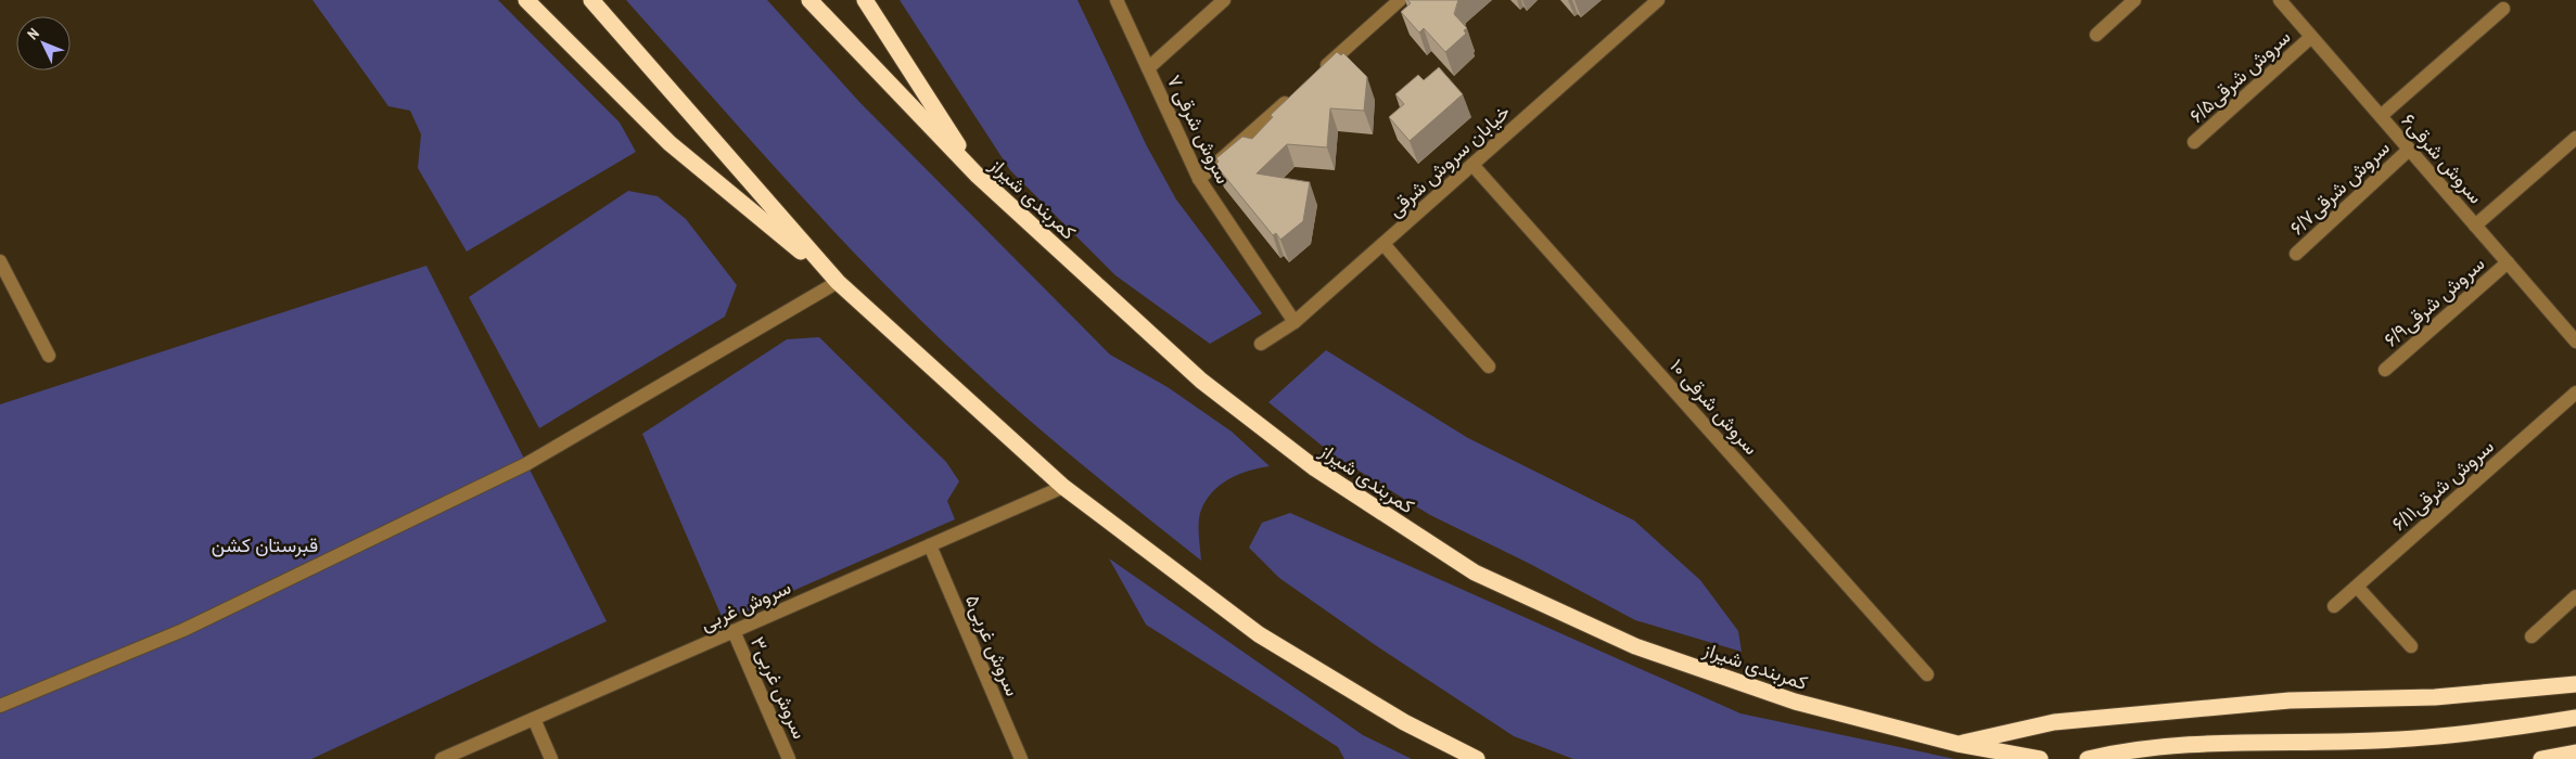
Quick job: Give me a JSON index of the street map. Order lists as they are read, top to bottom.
{
  "streets": {
    "highway": ["کمربندی شیراز"],
    "street": [
      "سروش شرقی۶/۵",
      "سروش شرقی ۷",
      "سروش شرقی۶",
      "خیابان سروش شرقی",
      "سروش شرقی۶/۷",
      "سروش شرقی۶/۹",
      "سروش شرقی ۱۰",
      "سروش شرقی۶/۱۱",
      "سروش غربی",
      "سروش غربی۵",
      "سروش غربی۳"
    ]
  },
  "crossings": [
    ["سروش شرقی۶/۵", "سروش شرقی۶"],
    ["سروش شرقی ۷", "خیابان سروش شرقی"],
    ["سروش شرقی۶", "سروش شرقی۶/۷"],
    ["سروش شرقی۶", "سروش شرقی۶/۹"],
    ["خیابان سروش شرقی", "سروش شرقی ۱۰"],
    ["سروش غربی", "سروش غربی۵"],
    ["سروش غربی", "سروش غربی۳"]
  ],
  "parks": ["قبرستان کشن"],
  "north": "top left"
}
